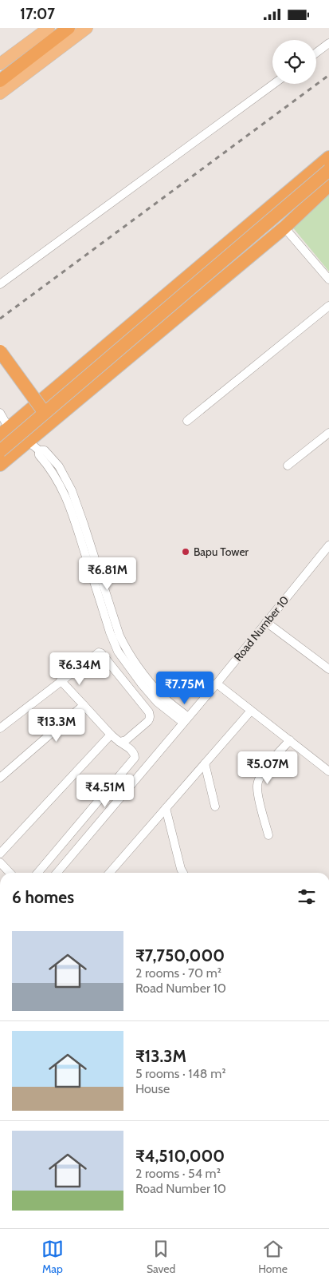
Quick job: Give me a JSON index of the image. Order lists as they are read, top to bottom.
{
  "streets": {
    "street": ["Road Number 10"]
  },
  "places": ["Bapu Tower"],
  "page": {
    "status": "17:07",
    "price": [
      "₹6.81M",
      "₹6.34M",
      "₹7.75M",
      "₹13.3M",
      "₹5.07M",
      "₹4.51M"
    ],
    "heading": "6 homes",
    "list": [
      {
        "name": "₹7,750,000",
        "note": "2 rooms · 70 m² · Road Number 10"
      },
      {
        "name": "₹13.3M",
        "note": "5 rooms · 148 m² · House"
      },
      {
        "name": "₹4,510,000",
        "note": "2 rooms · 54 m² · Road Number 10"
      }
    ],
    "tabs": ["Map", "Saved", "Home"]
  }
}
